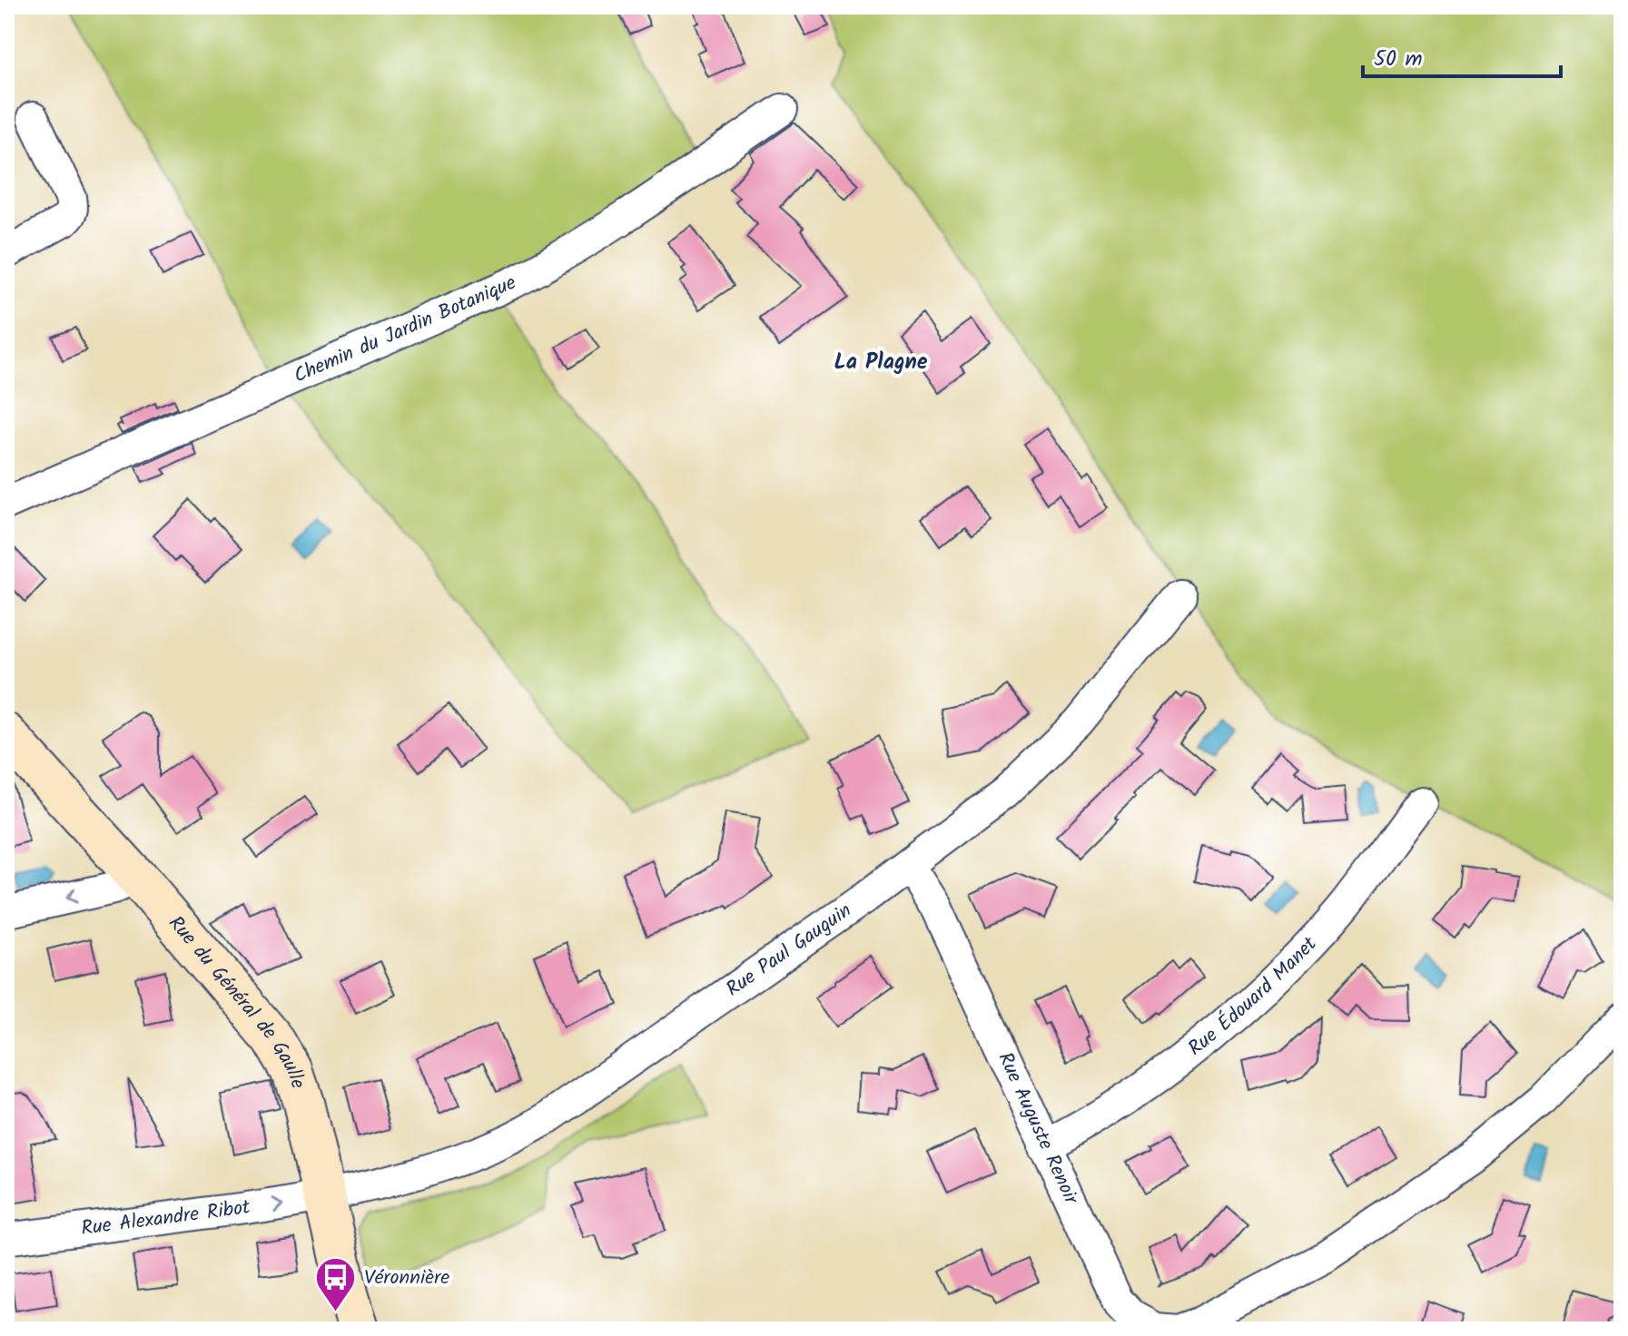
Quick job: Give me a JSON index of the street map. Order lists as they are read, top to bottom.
{
  "streets": {
    "street": [
      "Chemin du Jardin Botanique",
      "Rue Paul Gauguin",
      "Rue Édouard Manet",
      "Rue du Général de Gaulle",
      "Rue Auguste Renoir",
      "Rue Alexandre Ribot"
    ]
  },
  "crossings": [
    ["Rue Paul Gauguin", "Rue du Général de Gaulle"],
    ["Rue Paul Gauguin", "Rue Auguste Renoir"],
    ["Rue Paul Gauguin", "Rue Alexandre Ribot"],
    ["Rue Édouard Manet", "Rue Auguste Renoir"],
    ["Rue du Général de Gaulle", "Rue Alexandre Ribot"]
  ],
  "one_way": ["Rue Alexandre Ribot"],
  "districts": ["La Plagne"],
  "places": {
    "bus stop": ["Véronnière"]
  },
  "scale_bar": "50 m"
}
